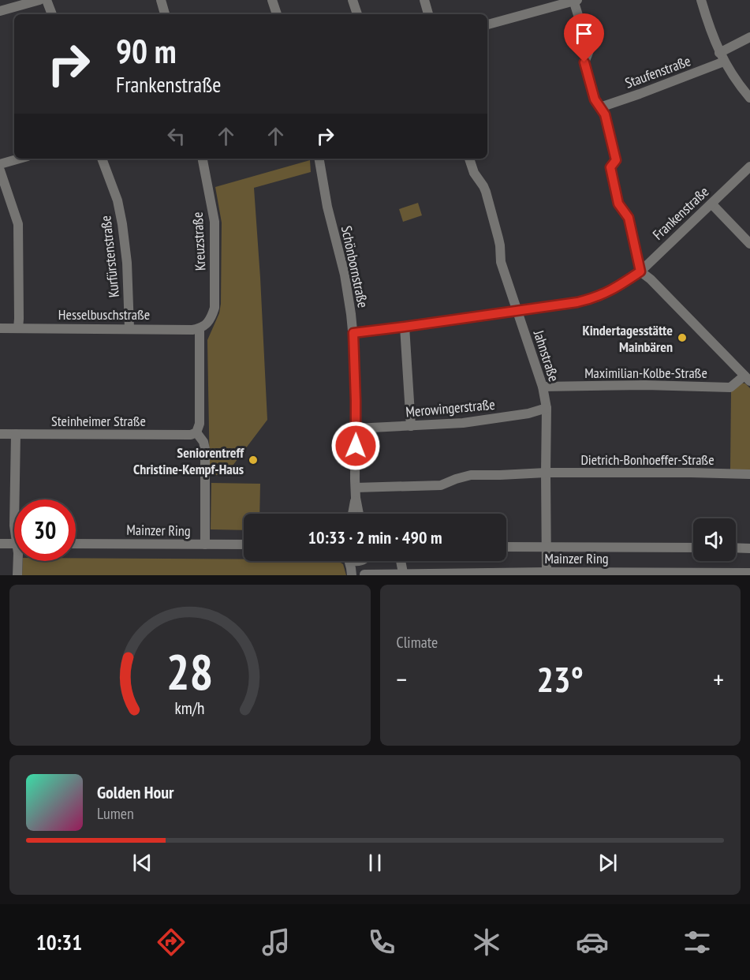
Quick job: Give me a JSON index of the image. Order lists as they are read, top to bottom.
{
  "streets": {
    "street": [
      "Staufenstraße",
      "Frankenstraße",
      "Kreuzstraße",
      "Kurfürstenstraße",
      "Schönbornstraße",
      "Hesselbuschstraße",
      "Jahnstraße",
      "Maximilian-Kolbe-Straße",
      "Merowingerstraße",
      "Steinheimer Straße",
      "Dietrich-Bonhoeffer-Straße",
      "Mainzer Ring"
    ]
  },
  "crossings": [
    ["Frankenstraße", "Schönbornstraße"],
    ["Frankenstraße", "Jahnstraße"],
    ["Kreuzstraße", "Hesselbuschstraße"],
    ["Kurfürstenstraße", "Hesselbuschstraße"],
    ["Schönbornstraße", "Merowingerstraße"],
    ["Schönbornstraße", "Dietrich-Bonhoeffer-Straße"],
    ["Jahnstraße", "Maximilian-Kolbe-Straße"],
    ["Jahnstraße", "Merowingerstraße"],
    ["Jahnstraße", "Dietrich-Bonhoeffer-Straße"],
    ["Jahnstraße", "Mainzer Ring"]
  ],
  "places": ["Kindertagesstätte Mainbären", "Seniorentreff Christine-Kempf-Haus"],
  "page": {
    "turn": ["90 m", "Frankenstraße"],
    "limit": "30",
    "trip": "10:33 · 2 min · 490 m",
    "tile": "Climate",
    "heat": ["−", "23°", "+"],
    "song": ["Golden Hour", "Lumen"],
    "tabs": "10:31",
    "gauge": ["28", "km/h"]
  }
}
